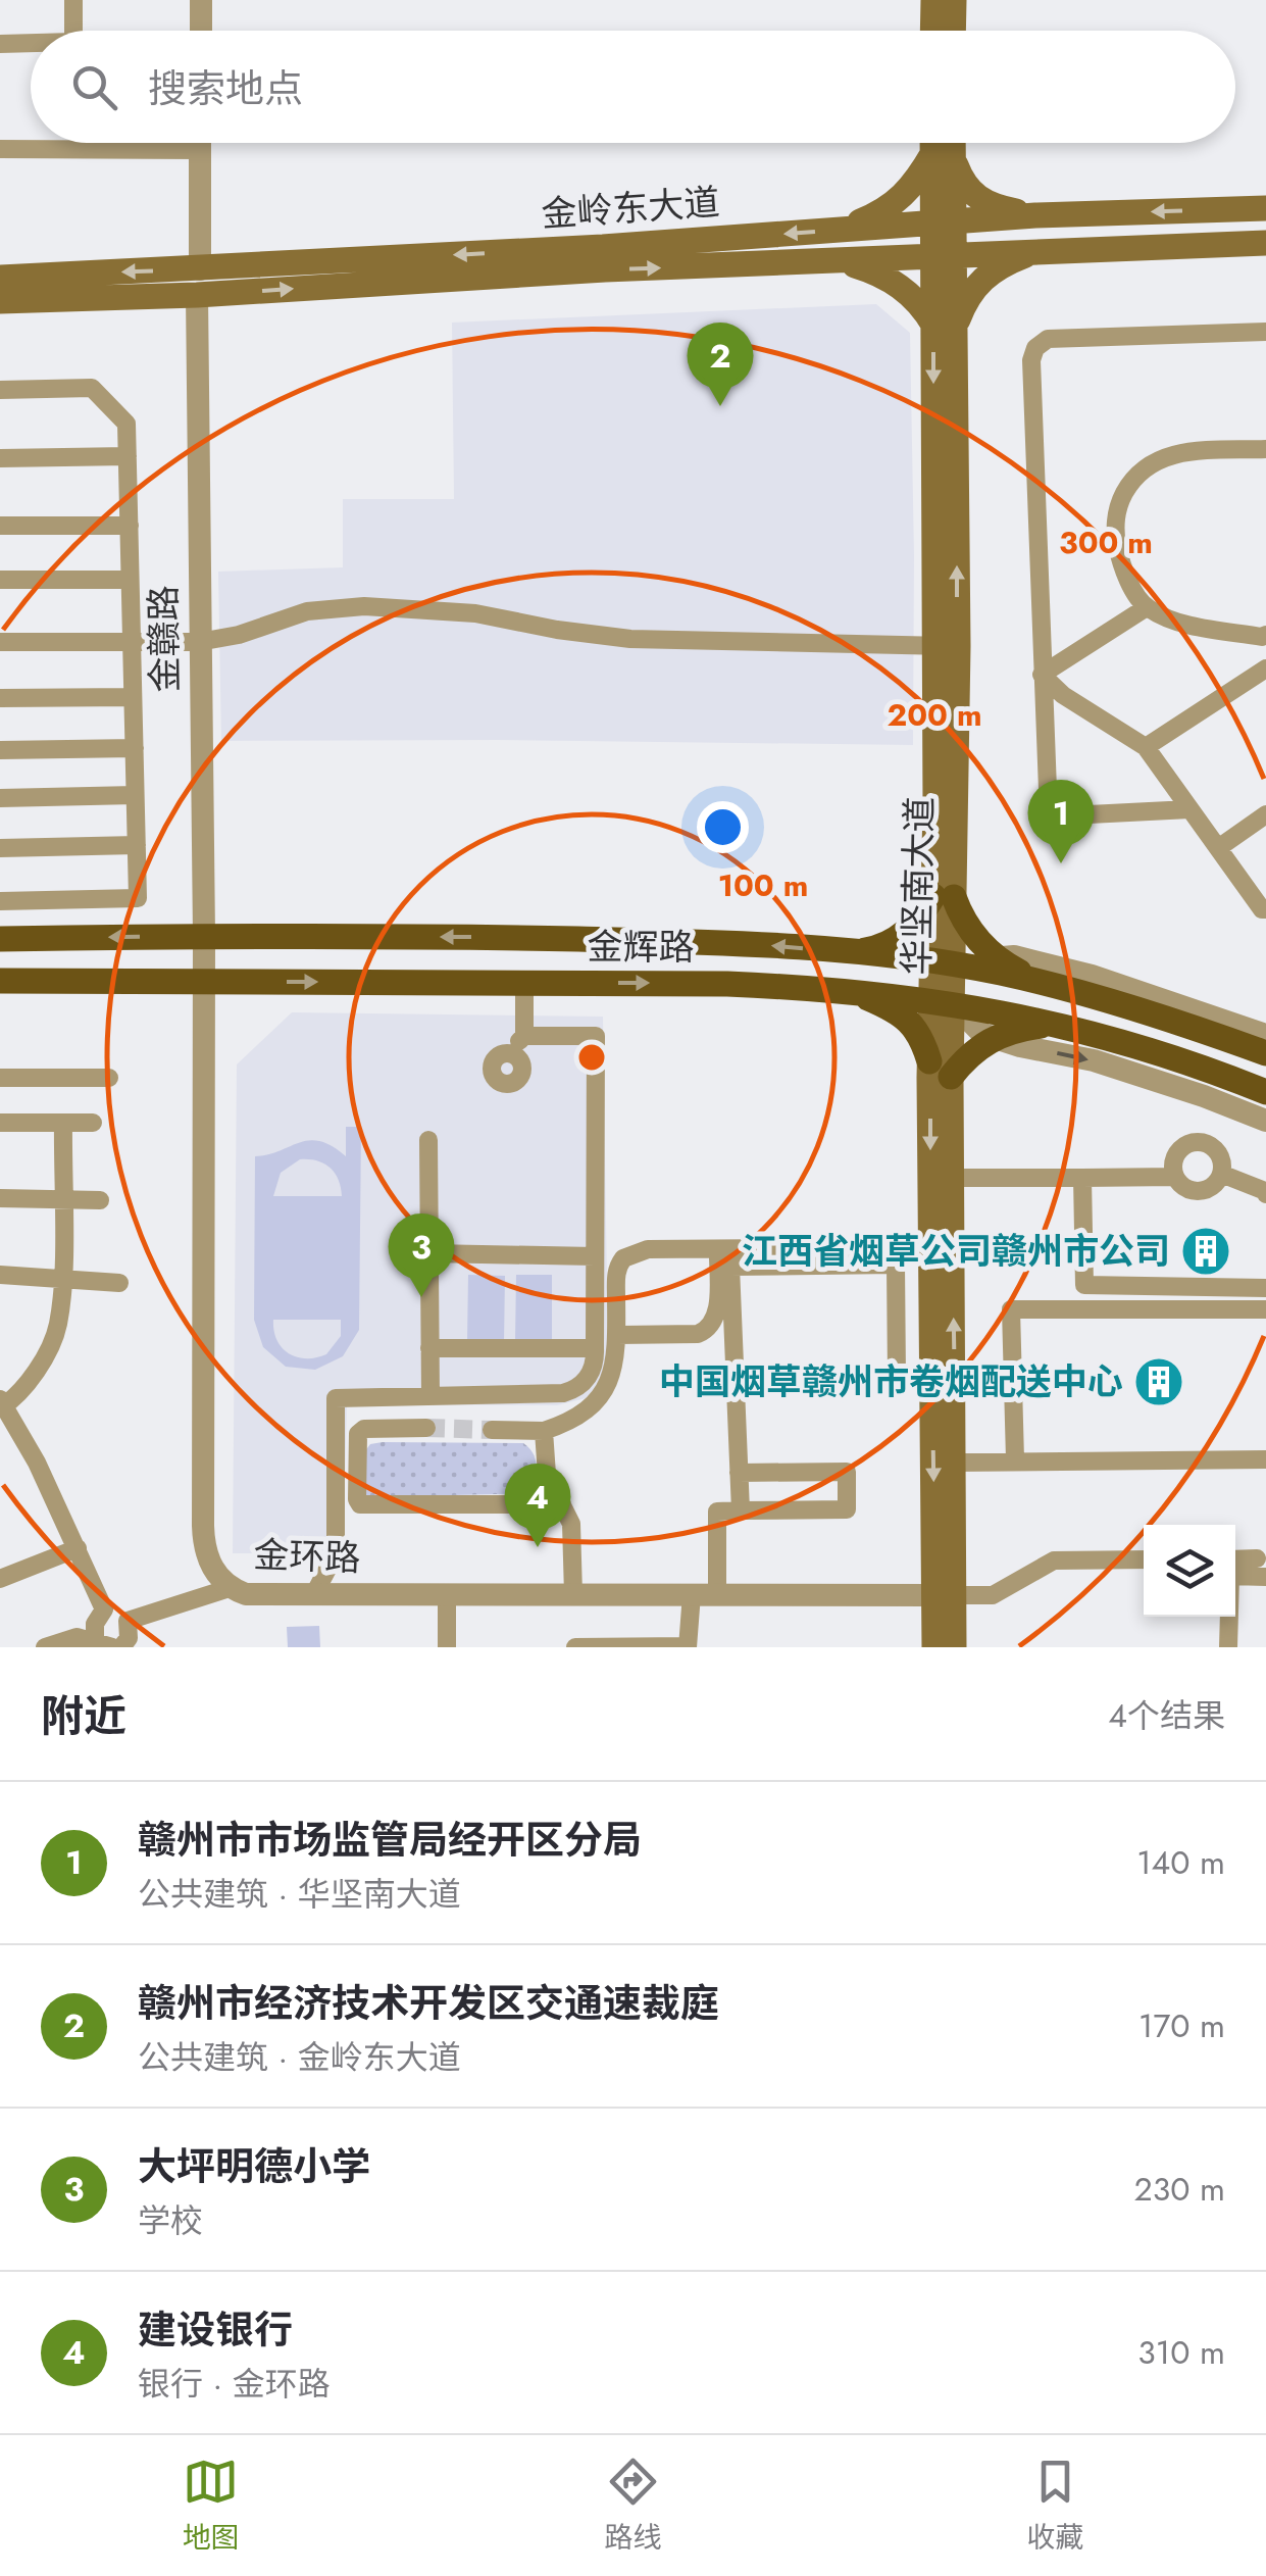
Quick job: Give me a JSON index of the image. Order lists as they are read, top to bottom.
{
  "streets": {
    "main road": ["金岭东大道", "华坚南大道", "金辉路"],
    "street": ["金赣路", "金环路"]
  },
  "crossings": [
    ["金岭东大道", "金赣路"],
    ["金岭东大道", "华坚南大道"],
    ["金赣路", "金辉路"],
    ["金赣路", "金环路"],
    ["华坚南大道", "金辉路"],
    ["华坚南大道", "金环路"],
    ["金辉路", "金环路"]
  ],
  "places": {
    "building": ["江西省烟草公司赣州市公司", "中国烟草赣州市卷烟配送中心"]
  },
  "page": {
    "search": "搜索地点",
    "pins": [
      "2",
      "1",
      "3",
      "4"
    ],
    "heading": ["附近", "4个结果"],
    "list": [
      {
        "mark": "1",
        "name": "赣州市市场监管局经开区分局",
        "note": "公共建筑 · 华坚南大道",
        "value": "140 m"
      },
      {
        "mark": "2",
        "name": "赣州市经济技术开发区交通速裁庭",
        "note": "公共建筑 · 金岭东大道",
        "value": "170 m"
      },
      {
        "mark": "3",
        "name": "大坪明德小学",
        "note": "学校",
        "value": "230 m"
      },
      {
        "mark": "4",
        "name": "建设银行",
        "note": "银行 · 金环路",
        "value": "310 m"
      }
    ],
    "nav": ["地图", "路线", "收藏"]
  },
  "rings": ["300 m", "200 m", "100 m"]
}
